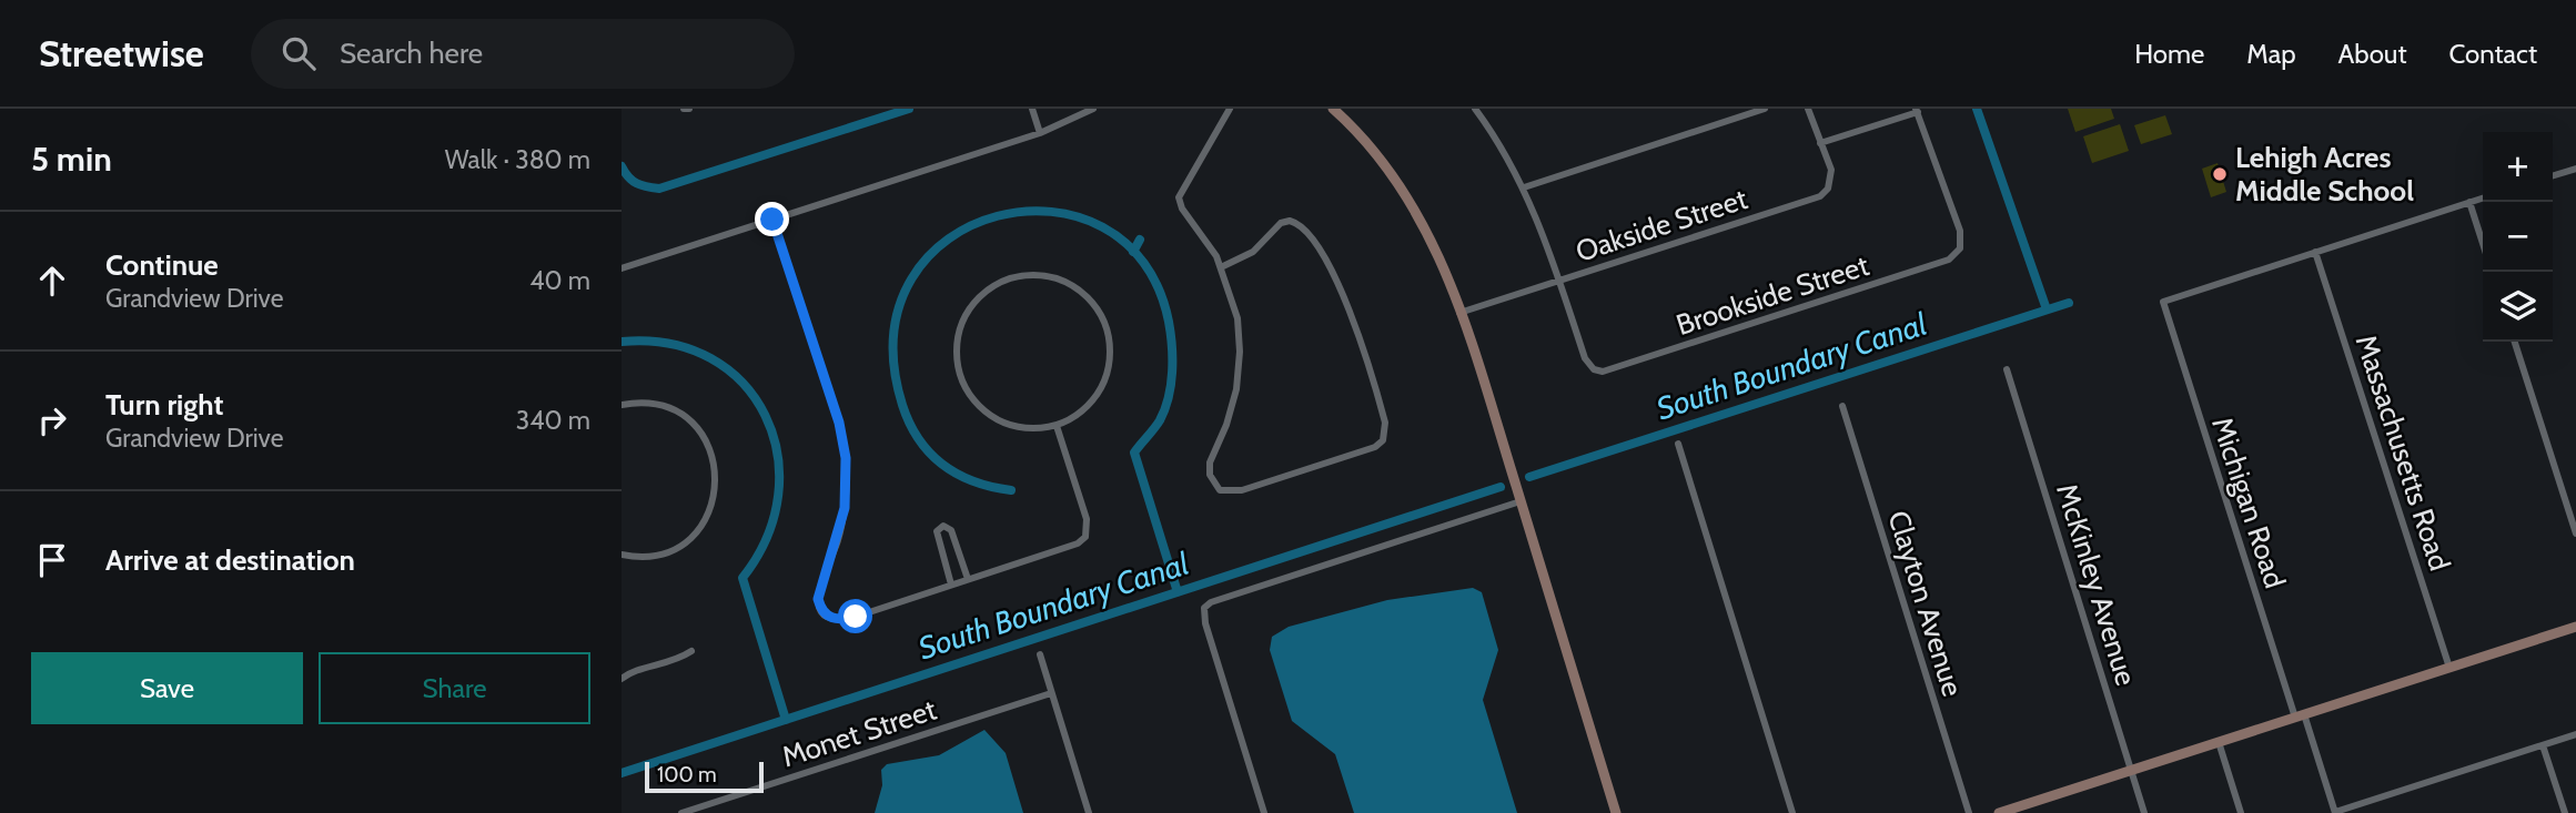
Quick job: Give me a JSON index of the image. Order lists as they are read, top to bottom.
{
  "streets": {
    "street": [
      "Oakside Street",
      "Brookside Street",
      "Massachusetts Road",
      "Michigan Road",
      "McKinley Avenue",
      "Clayton Avenue",
      "Monet Street"
    ]
  },
  "crossings": [
    ["Oakside Street", "Brookside Street"],
    ["Massachusetts Road", "Michigan Road"]
  ],
  "water": ["South Boundary Canal"],
  "places": ["Lehigh Acres Middle School"],
  "scale_bar": "100 m",
  "page": {
    "header": "Streetwise",
    "search": "Search here",
    "nav": [
      "Home",
      "Map",
      "About",
      "Contact"
    ],
    "heading": ["5 min", "Walk · 380 m"],
    "map_buttons": ["+", "−"],
    "list": [
      ["Continue", "Grandview Drive", "40 m"],
      ["Turn right", "Grandview Drive", "340 m"],
      "Arrive at destination"
    ],
    "buttons": ["Save", "Share"],
    "scale": "100 m"
  }
}
